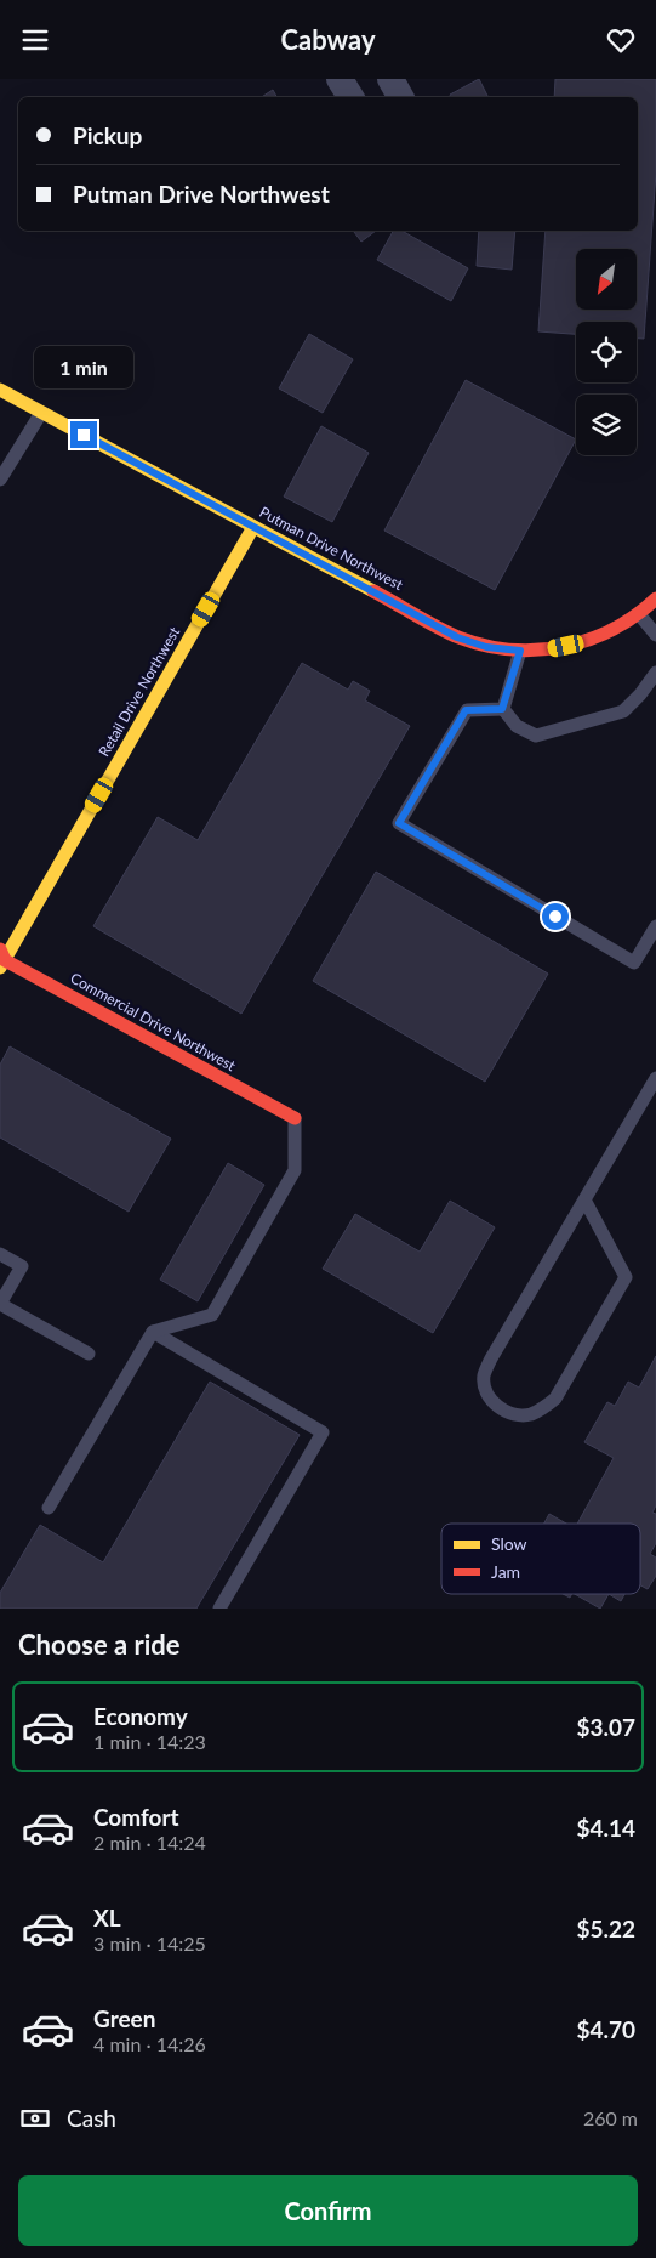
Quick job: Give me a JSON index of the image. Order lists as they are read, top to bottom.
{
  "streets": {
    "street": ["Putman Drive Northwest", "Retail Drive Northwest", "Commercial Drive Northwest"]
  },
  "crossings": [
    ["Putman Drive Northwest", "Retail Drive Northwest"],
    ["Retail Drive Northwest", "Commercial Drive Northwest"]
  ],
  "legend": ["Slow", "Jam"],
  "north": "bottom left",
  "page": {
    "header": "Cabway",
    "banner": ["Pickup", "Putman Drive Northwest"],
    "bubble": "1 min",
    "heading": "Choose a ride",
    "list": [
      {
        "name": "Economy",
        "note": "1 min · 14:23",
        "value": "$3.07"
      },
      {
        "name": "Comfort",
        "note": "2 min · 14:24",
        "value": "$4.14"
      },
      {
        "name": "XL",
        "note": "3 min · 14:25",
        "value": "$5.22"
      },
      {
        "name": "Green",
        "note": "4 min · 14:26",
        "value": "$4.70"
      }
    ],
    "pay": ["Cash", "260 m"],
    "buttons": "Confirm"
  }
}
